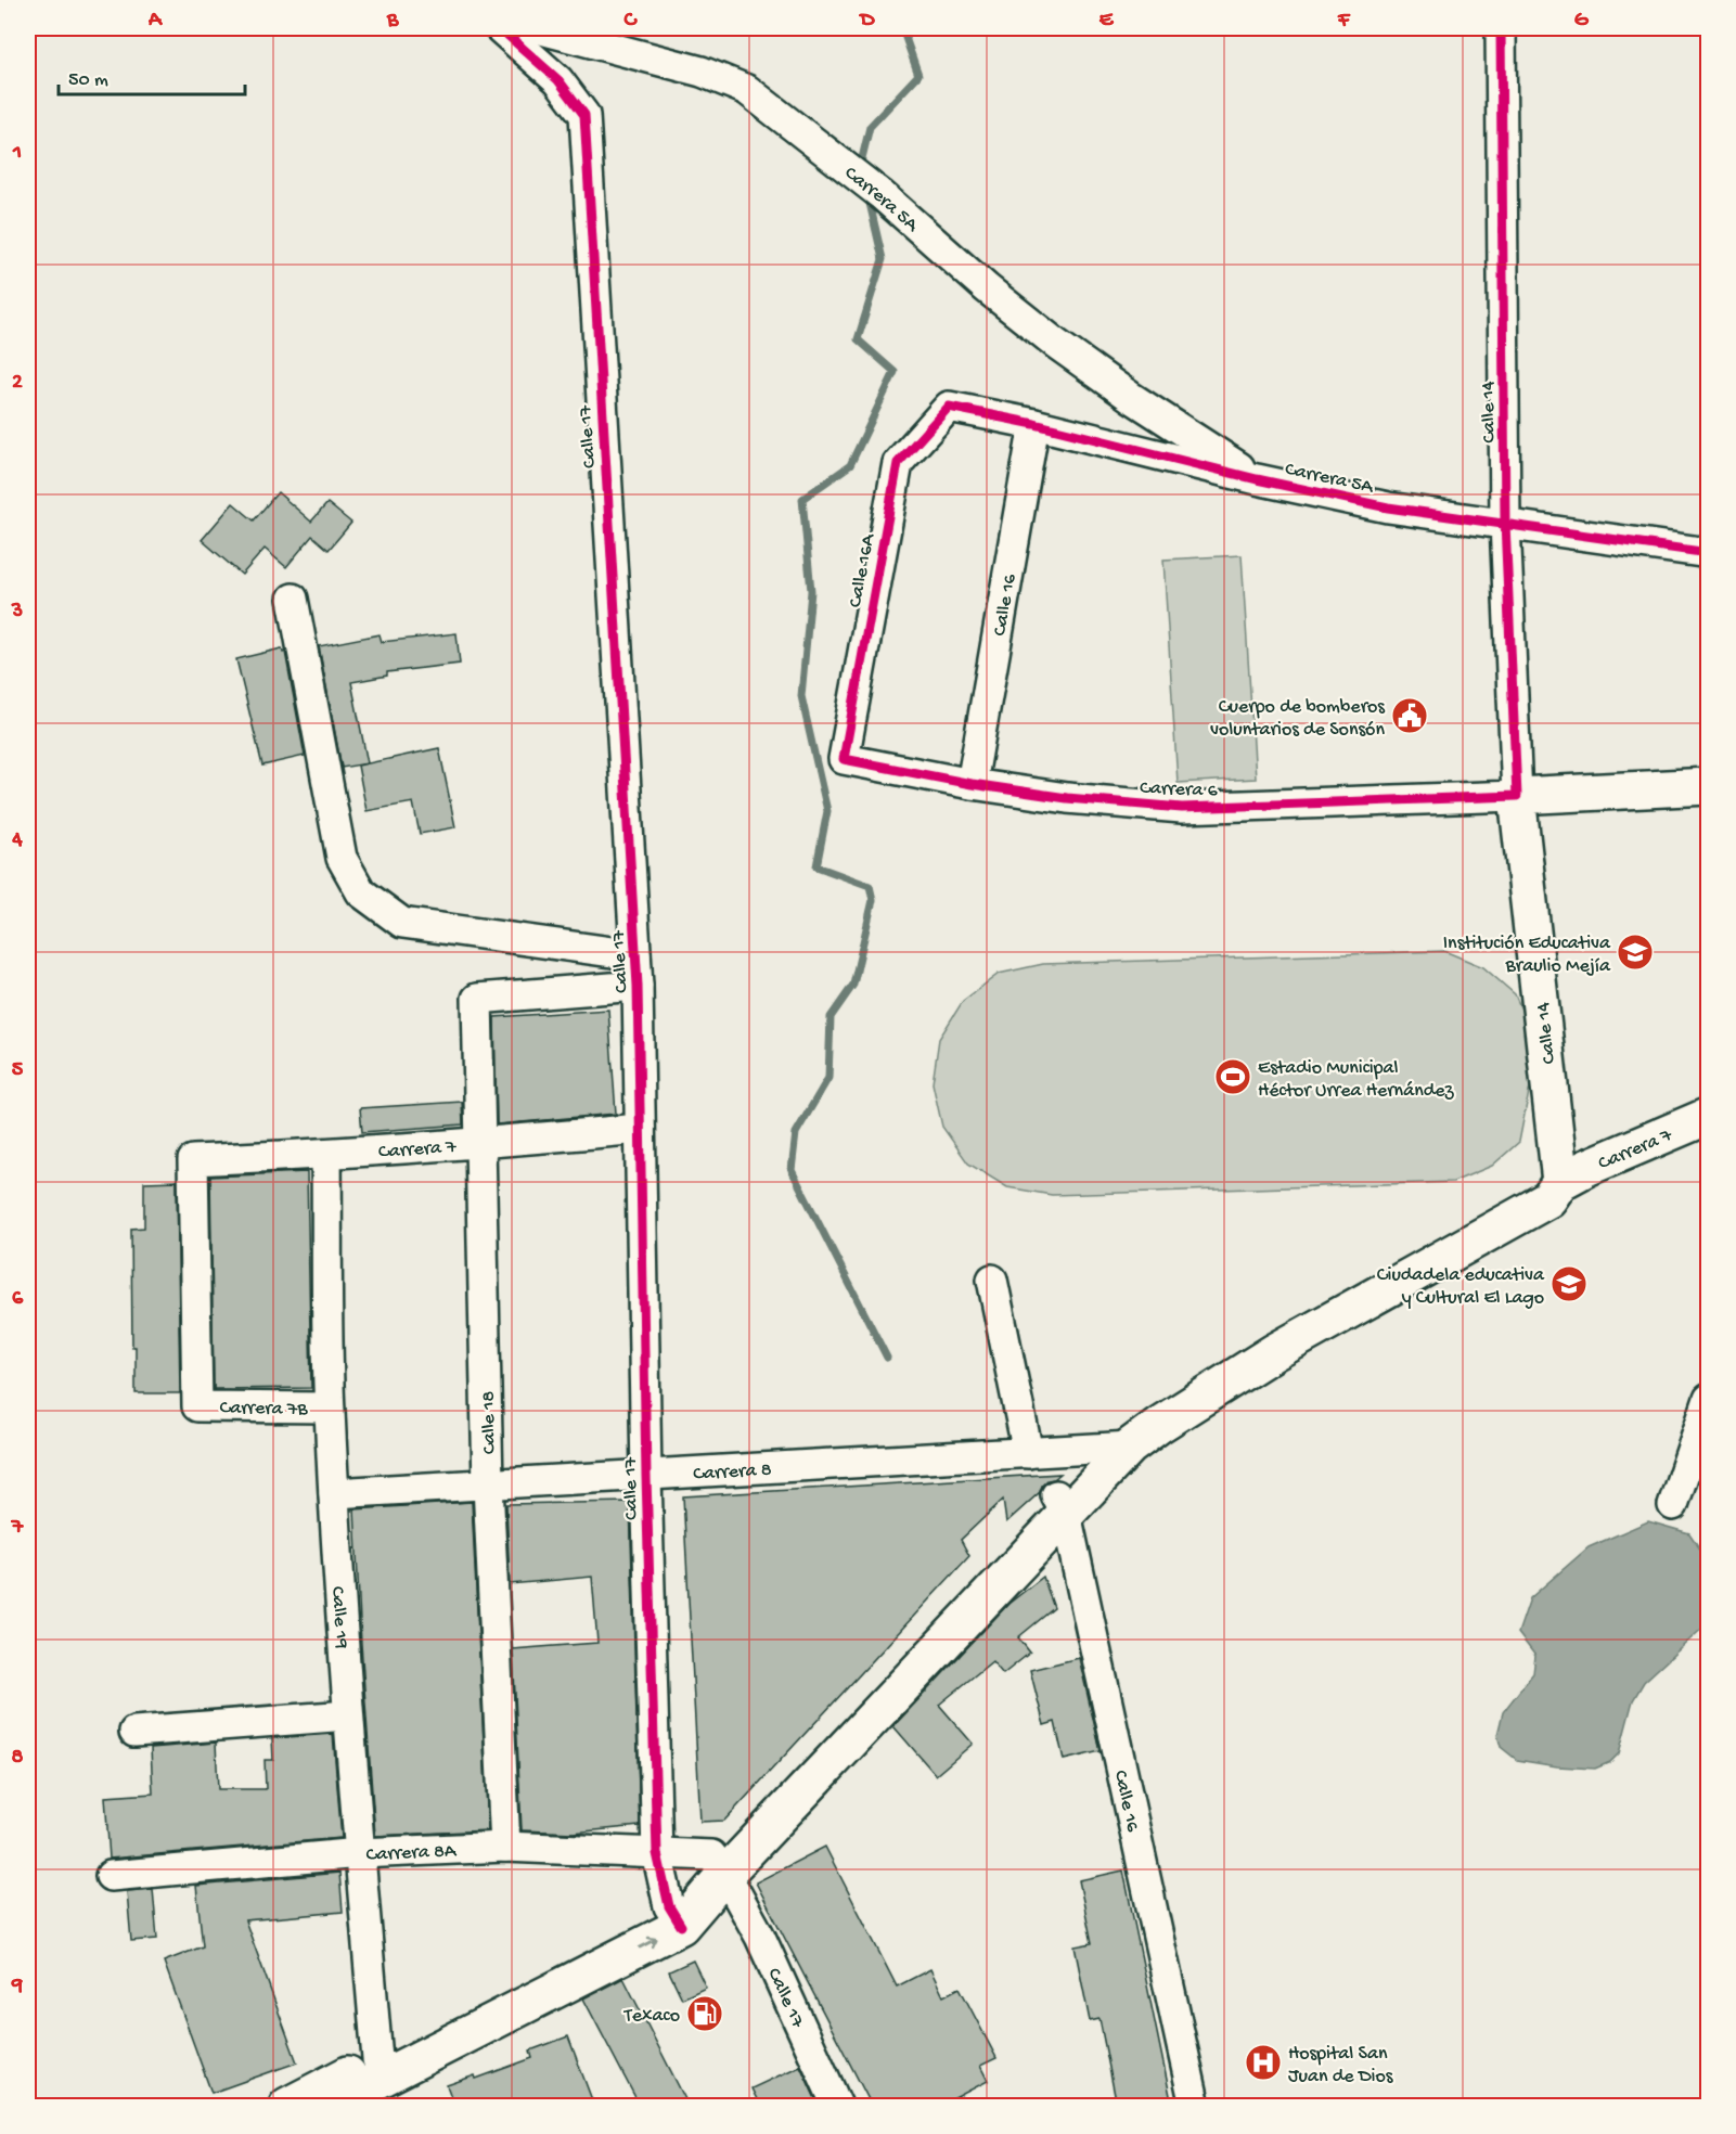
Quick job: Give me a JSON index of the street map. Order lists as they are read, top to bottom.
{
  "streets": {
    "main road": ["Calle 14", "Carrera 6", "Carrera 7"],
    "street": [
      "Carrera 5A",
      "Calle 17",
      "Calle 16A",
      "Calle 16",
      "Carrera 7B",
      "Calle 18",
      "Carrera 8",
      "Calle 19",
      "Carrera 8A"
    ]
  },
  "crossings": [
    ["Carrera 5A", "Calle 14"],
    ["Carrera 5A", "Calle 16A"],
    ["Carrera 5A", "Calle 16"],
    ["Calle 14", "Carrera 6"],
    ["Calle 14", "Carrera 7"],
    ["Calle 17", "Carrera 7"],
    ["Calle 17", "Calle 18"],
    ["Calle 17", "Carrera 8"],
    ["Calle 17", "Carrera 8A"],
    ["Calle 16A", "Carrera 6"],
    ["Calle 16", "Carrera 6"],
    ["Calle 16", "Carrera 7"],
    ["Carrera 7", "Carrera 7B"],
    ["Carrera 7", "Calle 18"],
    ["Carrera 7", "Carrera 8"],
    ["Carrera 7", "Calle 19"],
    ["Carrera 7", "Carrera 8A"],
    ["Carrera 7B", "Calle 19"],
    ["Calle 18", "Carrera 8"],
    ["Calle 18", "Carrera 8A"],
    ["Carrera 8", "Calle 19"],
    ["Calle 19", "Carrera 8A"]
  ],
  "places": {
    "public building": ["Cuerpo de bomberos voluntarios de Sonsón"],
    "school or university": ["Institución Educativa Braulio Mejía", "Ciudadela educativa y Cultural El Lago"],
    "sports": ["Estadio Municipal Héctor Urrea Hernández"],
    "fuel station": ["Texaco"],
    "hospital": ["Hospital San Juan de Dios"]
  },
  "scale_bar": "50 m",
  "grid": {
    "columns": [
      "A",
      "B",
      "C",
      "D",
      "E",
      "F",
      "G"
    ],
    "rows": [
      "1",
      "2",
      "3",
      "4",
      "5",
      "6",
      "7",
      "8",
      "9"
    ]
  }
}
